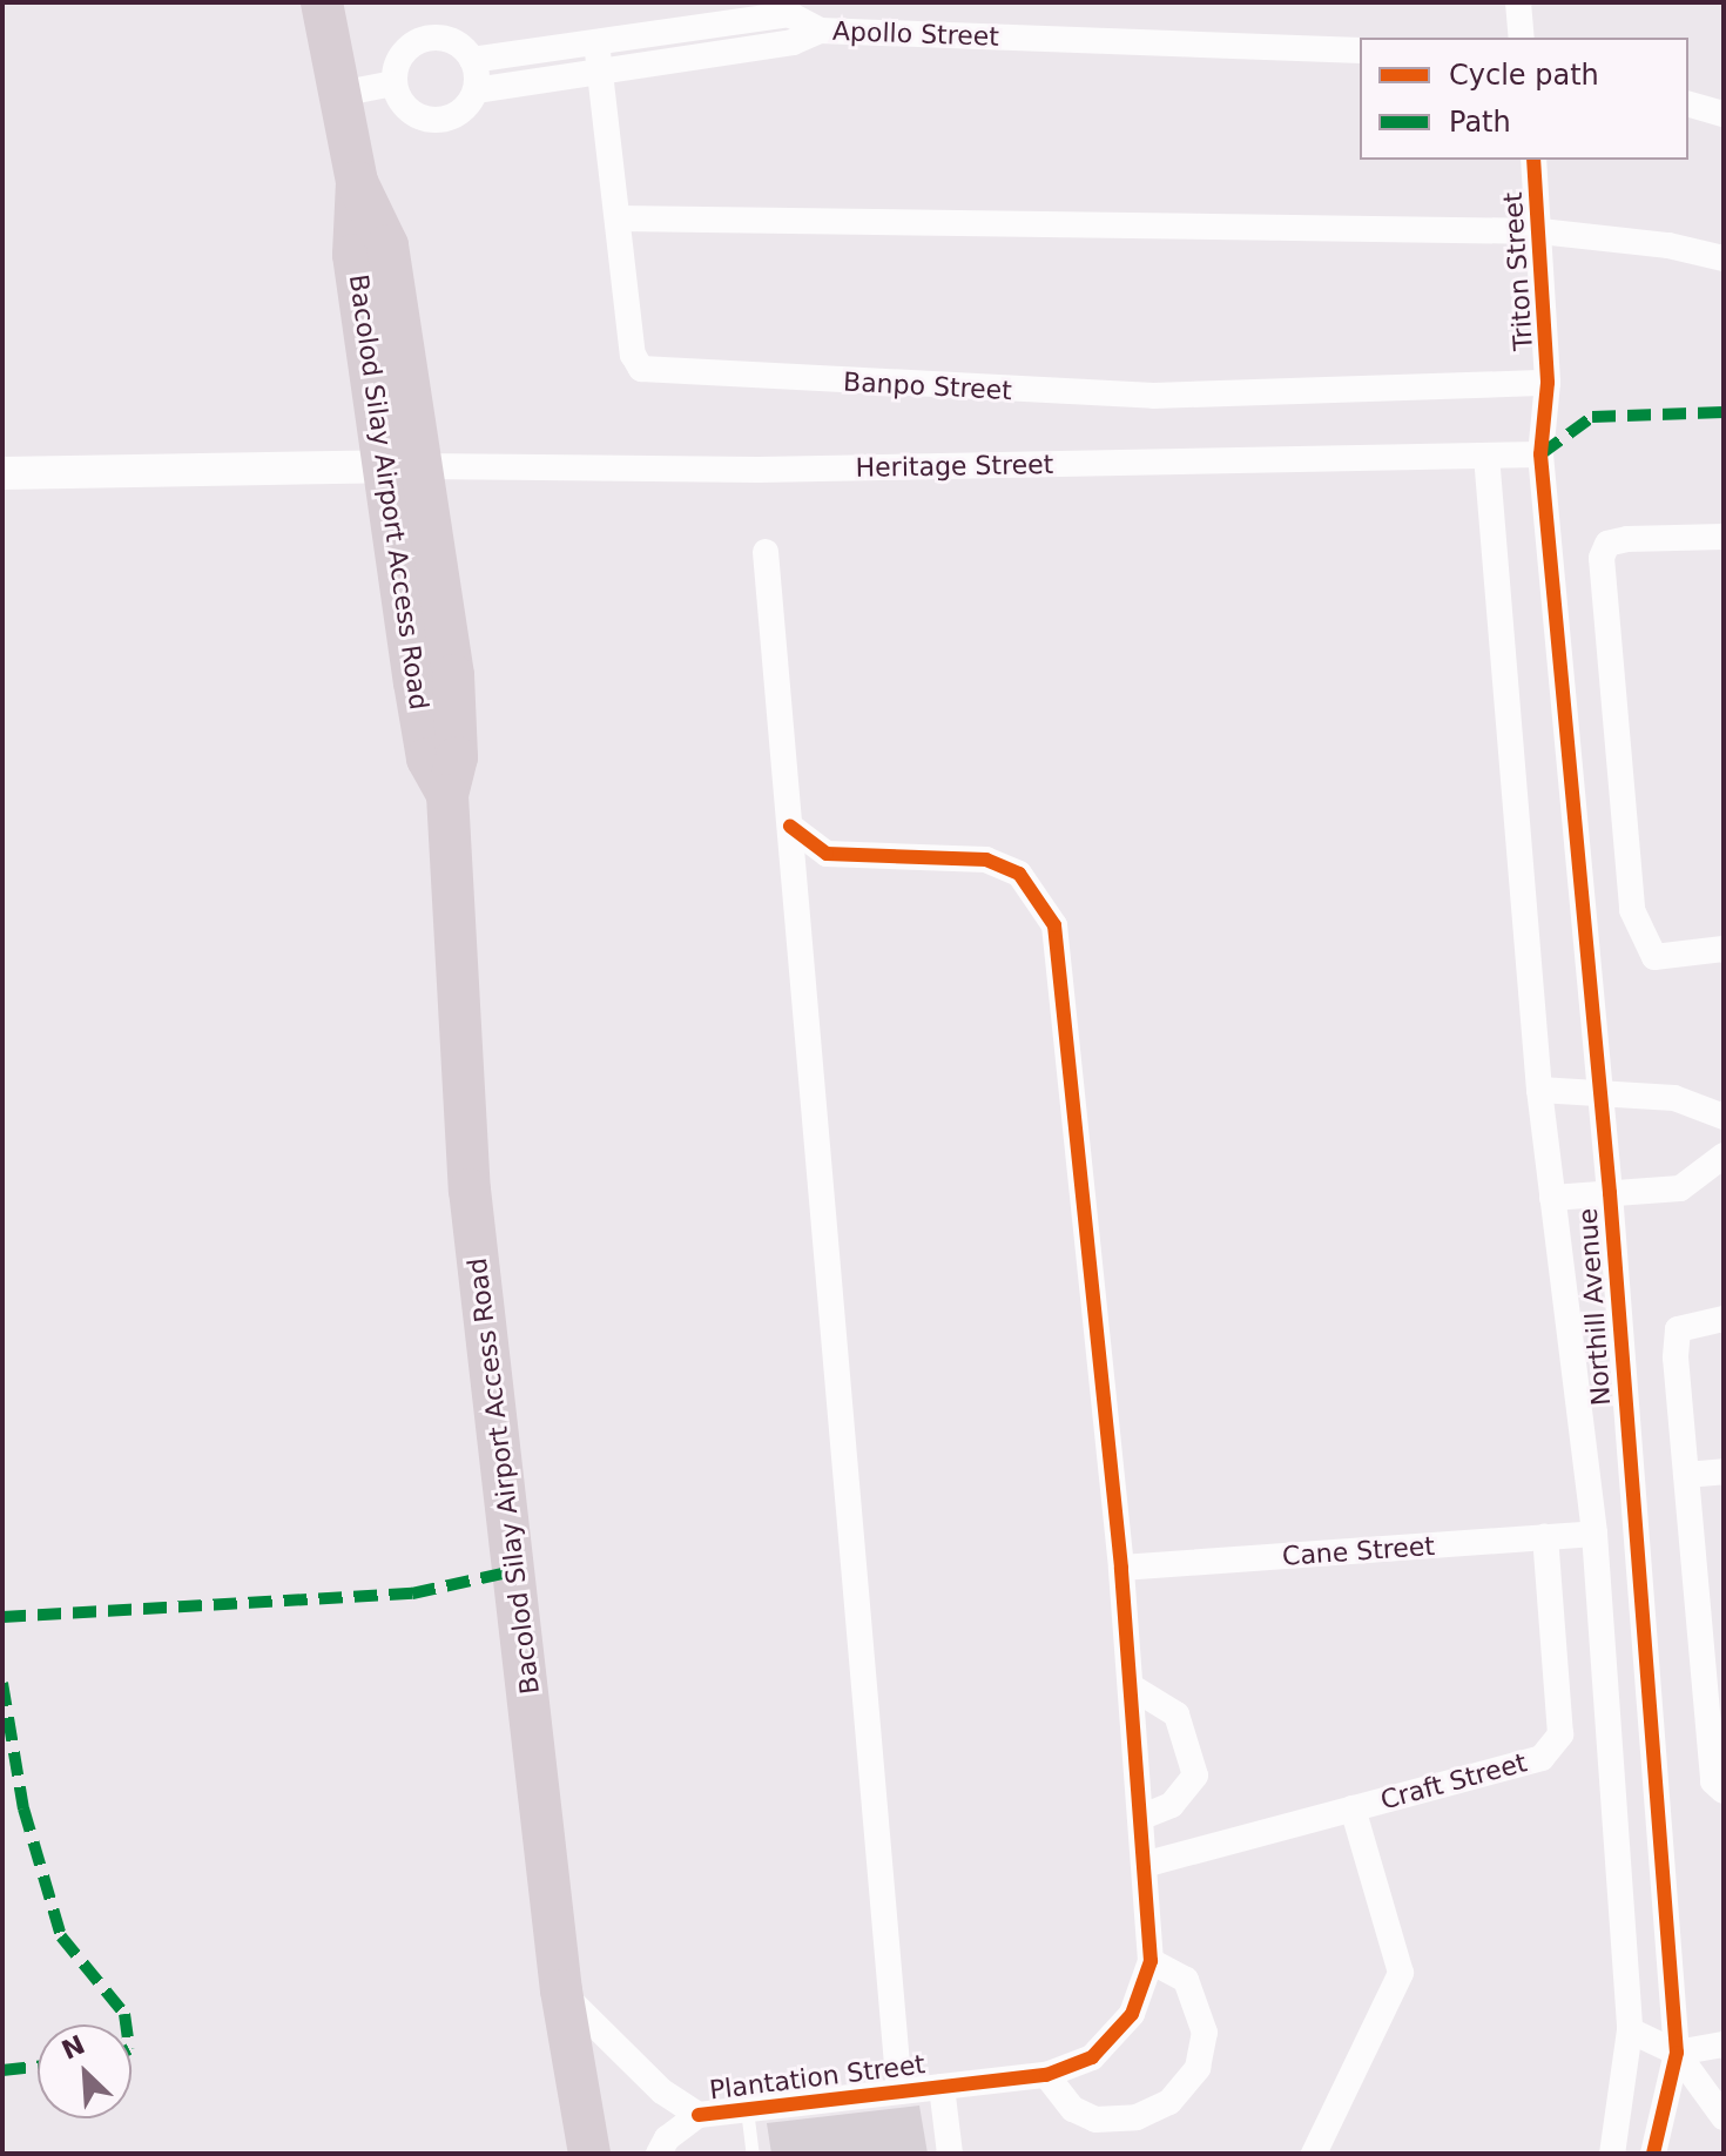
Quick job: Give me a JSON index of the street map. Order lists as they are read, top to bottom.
{
  "streets": {
    "main road": ["Bacolod Silay Airport Access Road"],
    "street": [
      "Apollo Street",
      "Triton Street",
      "Banpo Street",
      "Heritage Street",
      "Northill Avenue",
      "Cane Street",
      "Craft Street",
      "Plantation Street"
    ]
  },
  "crossings": [
    ["Apollo Street", "Banpo Street"],
    ["Triton Street", "Banpo Street"],
    ["Triton Street", "Heritage Street"],
    ["Triton Street", "Northill Avenue"],
    ["Heritage Street", "Bacolod Silay Airport Access Road"],
    ["Heritage Street", "Northill Avenue"],
    ["Northill Avenue", "Cane Street"],
    ["Cane Street", "Craft Street"]
  ],
  "legend": ["Cycle path", "Path"],
  "north": "top left"
}
